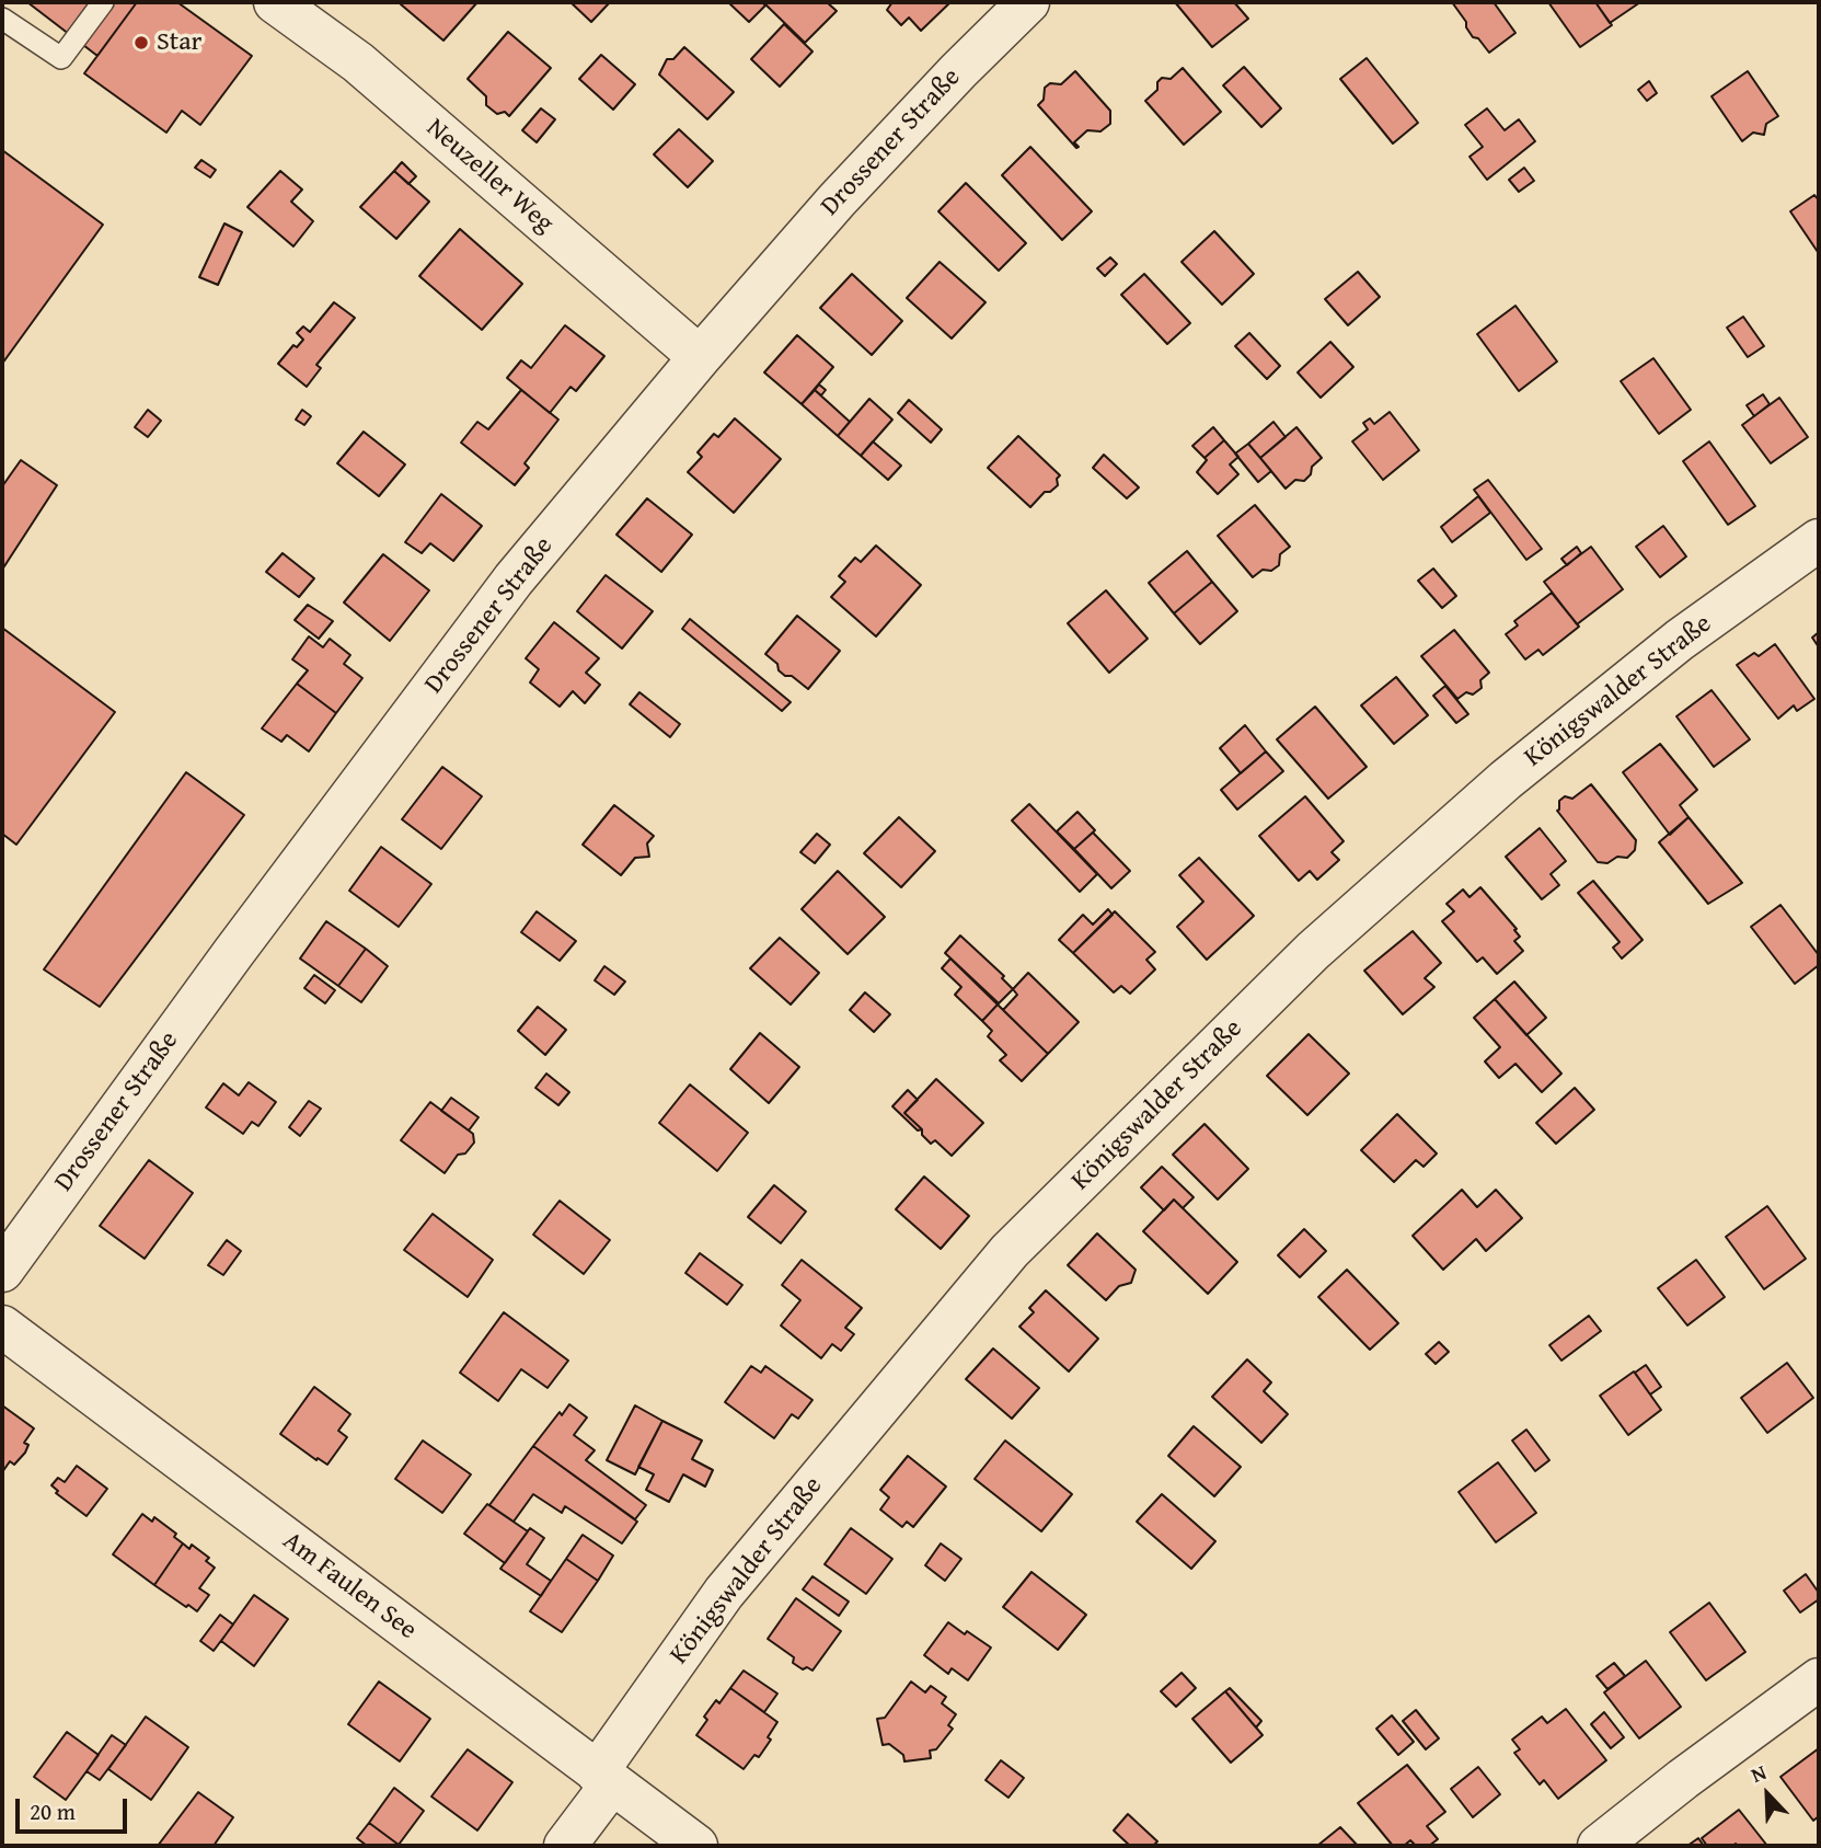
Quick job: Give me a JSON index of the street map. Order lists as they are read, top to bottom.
{
  "streets": {
    "street": [
      "Drossener Straße",
      "Neuzeller Weg",
      "Königswalder Straße",
      "Am Faulen See"
    ]
  },
  "crossings": [
    ["Drossener Straße", "Neuzeller Weg"],
    ["Königswalder Straße", "Am Faulen See"]
  ],
  "places": ["Star"],
  "scale_bar": "20 m",
  "north": "top left"
}
